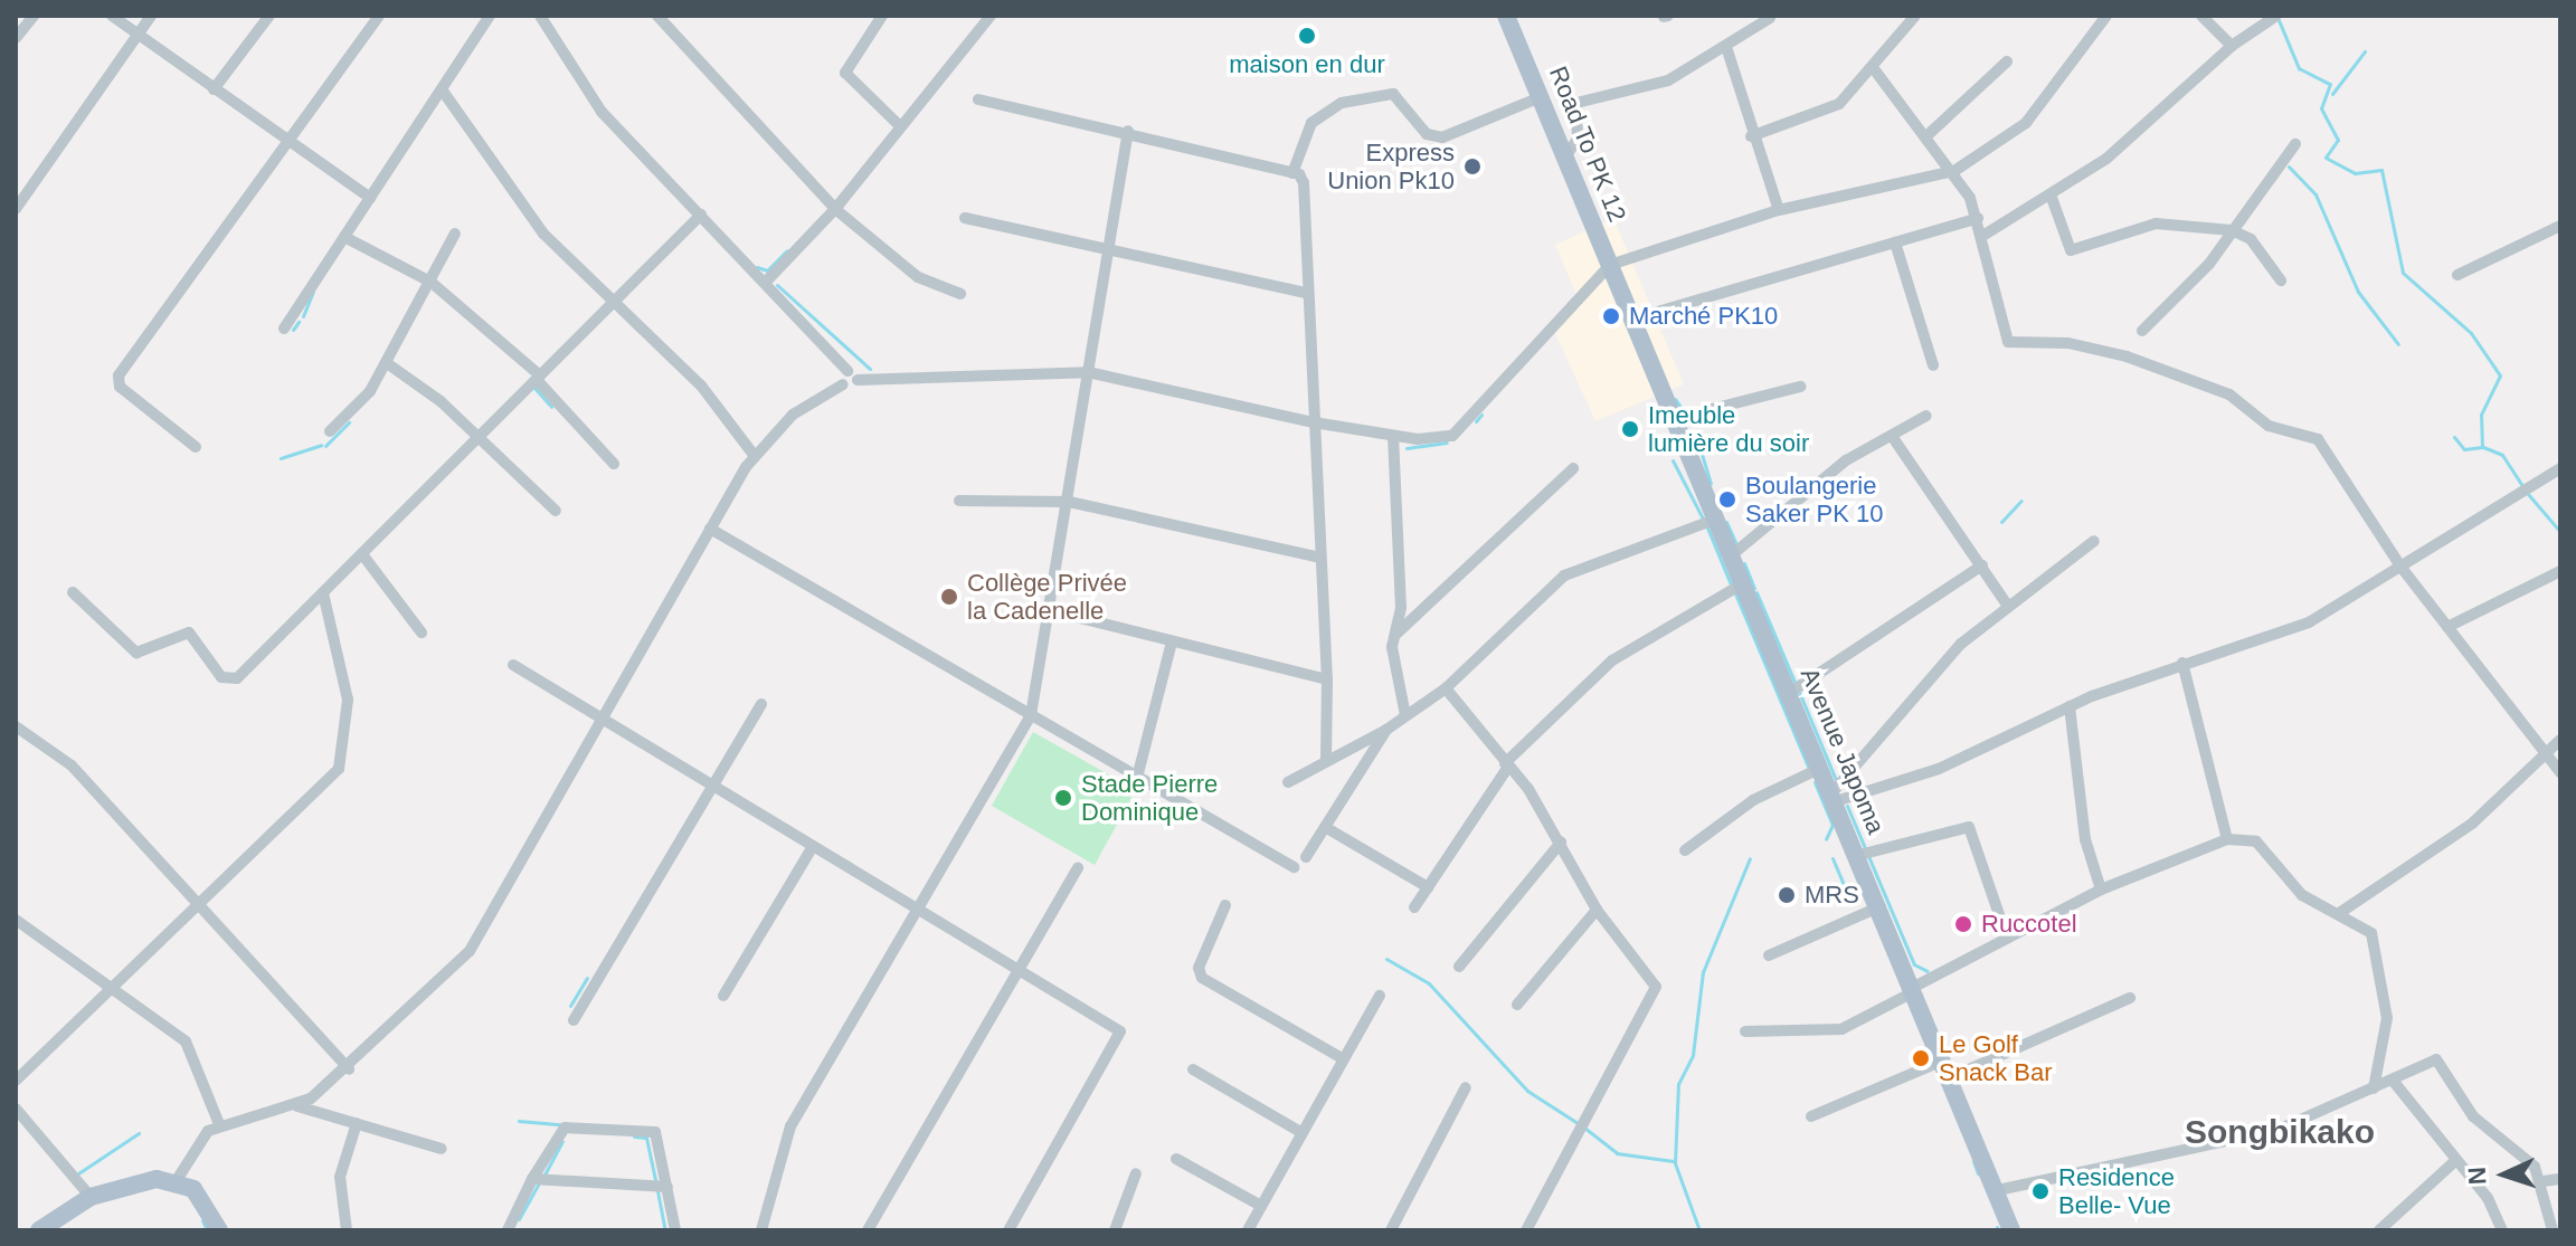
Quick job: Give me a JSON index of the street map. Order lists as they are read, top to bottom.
{
  "streets": {
    "main road": ["Road To PK 12", "Avenue Japoma"]
  },
  "crossings": [
    ["Road To PK 12", "Avenue Japoma"]
  ],
  "districts": ["Songbikako"],
  "places": [
    "maison en dur",
    "Express Union Pk10",
    "Marché PK10",
    "Imeuble lumière du soir",
    "Boulangerie Saker PK 10",
    "Collège Privée la Cadenelle",
    "Stade Pierre Dominique",
    "MRS",
    "Ruccotel",
    "Le Golf Snack Bar",
    "Residence Belle- Vue"
  ],
  "north": "left"
}
